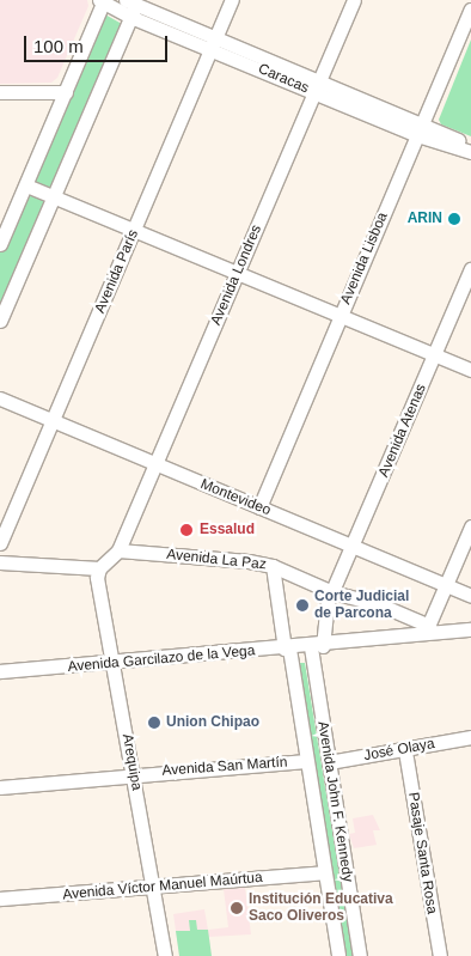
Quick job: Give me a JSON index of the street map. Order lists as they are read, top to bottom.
{
  "streets": {
    "street": [
      "Avenida Lisboa",
      "Avenida París",
      "Avenida Londres",
      "Avenida Atenas",
      "Montevideo",
      "Avenida La Paz",
      "Avenida Garcilazo de la Vega",
      "José Olaya",
      "Arequipa",
      "Avenida San Martín",
      "Avenida John F. Kennedy",
      "Pasaje Santa Rosa",
      "Avenida Víctor Manuel Maúrtua"
    ]
  },
  "crossings": [
    ["Avenida Lisboa", "Montevideo"],
    ["Avenida París", "Montevideo"],
    ["Avenida Londres", "Montevideo"],
    ["Avenida Londres", "Avenida La Paz"],
    ["Avenida Atenas", "Montevideo"],
    ["Avenida Atenas", "Avenida La Paz"],
    ["Avenida Atenas", "Avenida John F. Kennedy"],
    ["Avenida La Paz", "Avenida Garcilazo de la Vega"],
    ["Avenida La Paz", "Avenida John F. Kennedy"],
    ["Avenida Garcilazo de la Vega", "Arequipa"],
    ["Avenida Garcilazo de la Vega", "Avenida John F. Kennedy"],
    ["José Olaya", "Avenida John F. Kennedy"],
    ["José Olaya", "Pasaje Santa Rosa"],
    ["Arequipa", "Avenida San Martín"],
    ["Arequipa", "Avenida Víctor Manuel Maúrtua"],
    ["Avenida San Martín", "Avenida John F. Kennedy"],
    ["Avenida John F. Kennedy", "Avenida Víctor Manuel Maúrtua"]
  ],
  "places": [
    "ARIN",
    "Essalud",
    "Corte Judicial de Parcona",
    "Union Chipao",
    "Institución Educativa Saco Oliveros"
  ],
  "scale_bar": "100 m"
}
